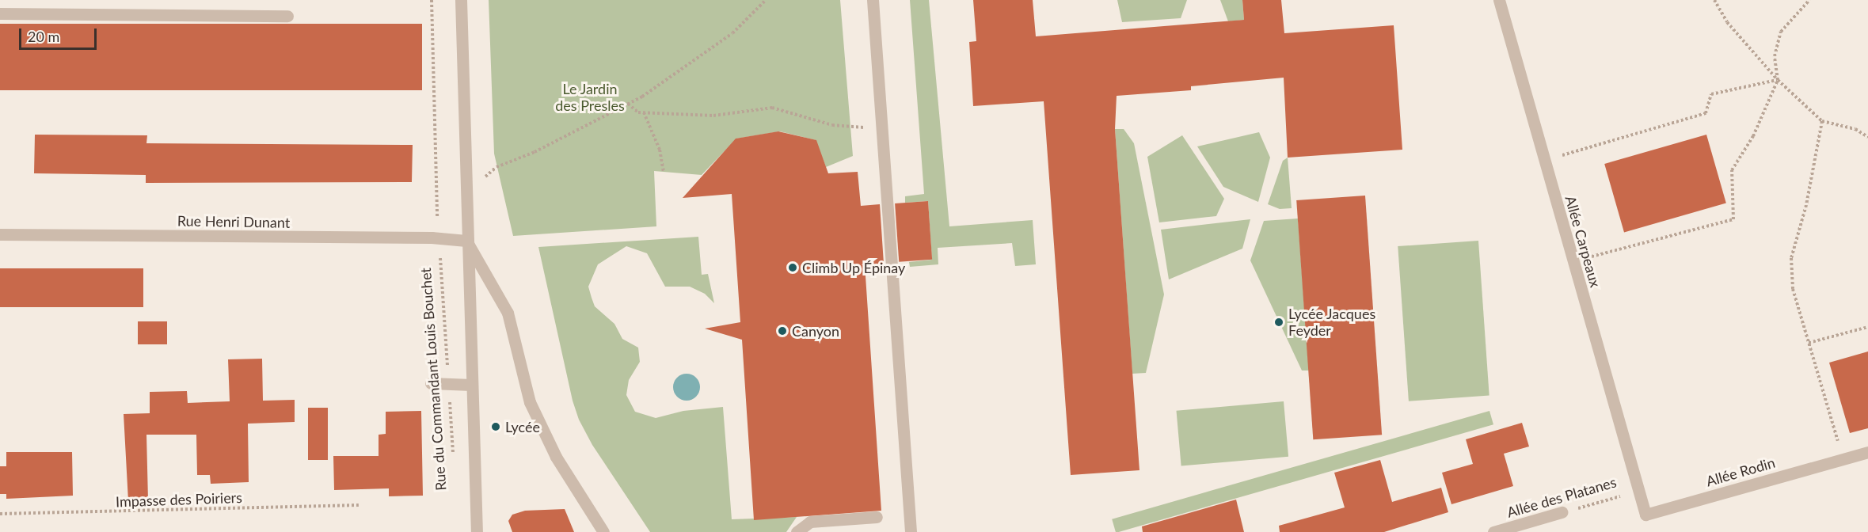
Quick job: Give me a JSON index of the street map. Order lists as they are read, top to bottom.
{
  "streets": {
    "street": [
      "Rue Henri Dunant",
      "Allée Carpeaux",
      "Allée Rodin",
      "Allée des Platanes"
    ],
    "path": ["Rue du Commandant Louis Bouchet", "Impasse des Poiriers"]
  },
  "crossings": [
    ["Rue Henri Dunant", "Rue du Commandant Louis Bouchet"],
    ["Allée Carpeaux", "Allée Rodin"],
    ["Allée Carpeaux", "Allée des Platanes"],
    ["Allée Rodin", "Allée des Platanes"]
  ],
  "parks": ["Le Jardin des Presles"],
  "places": [
    "Climb Up Épinay",
    "Lycée Jacques Feyder",
    "Canyon",
    "Lycée"
  ],
  "scale_bar": "20 m"
}
